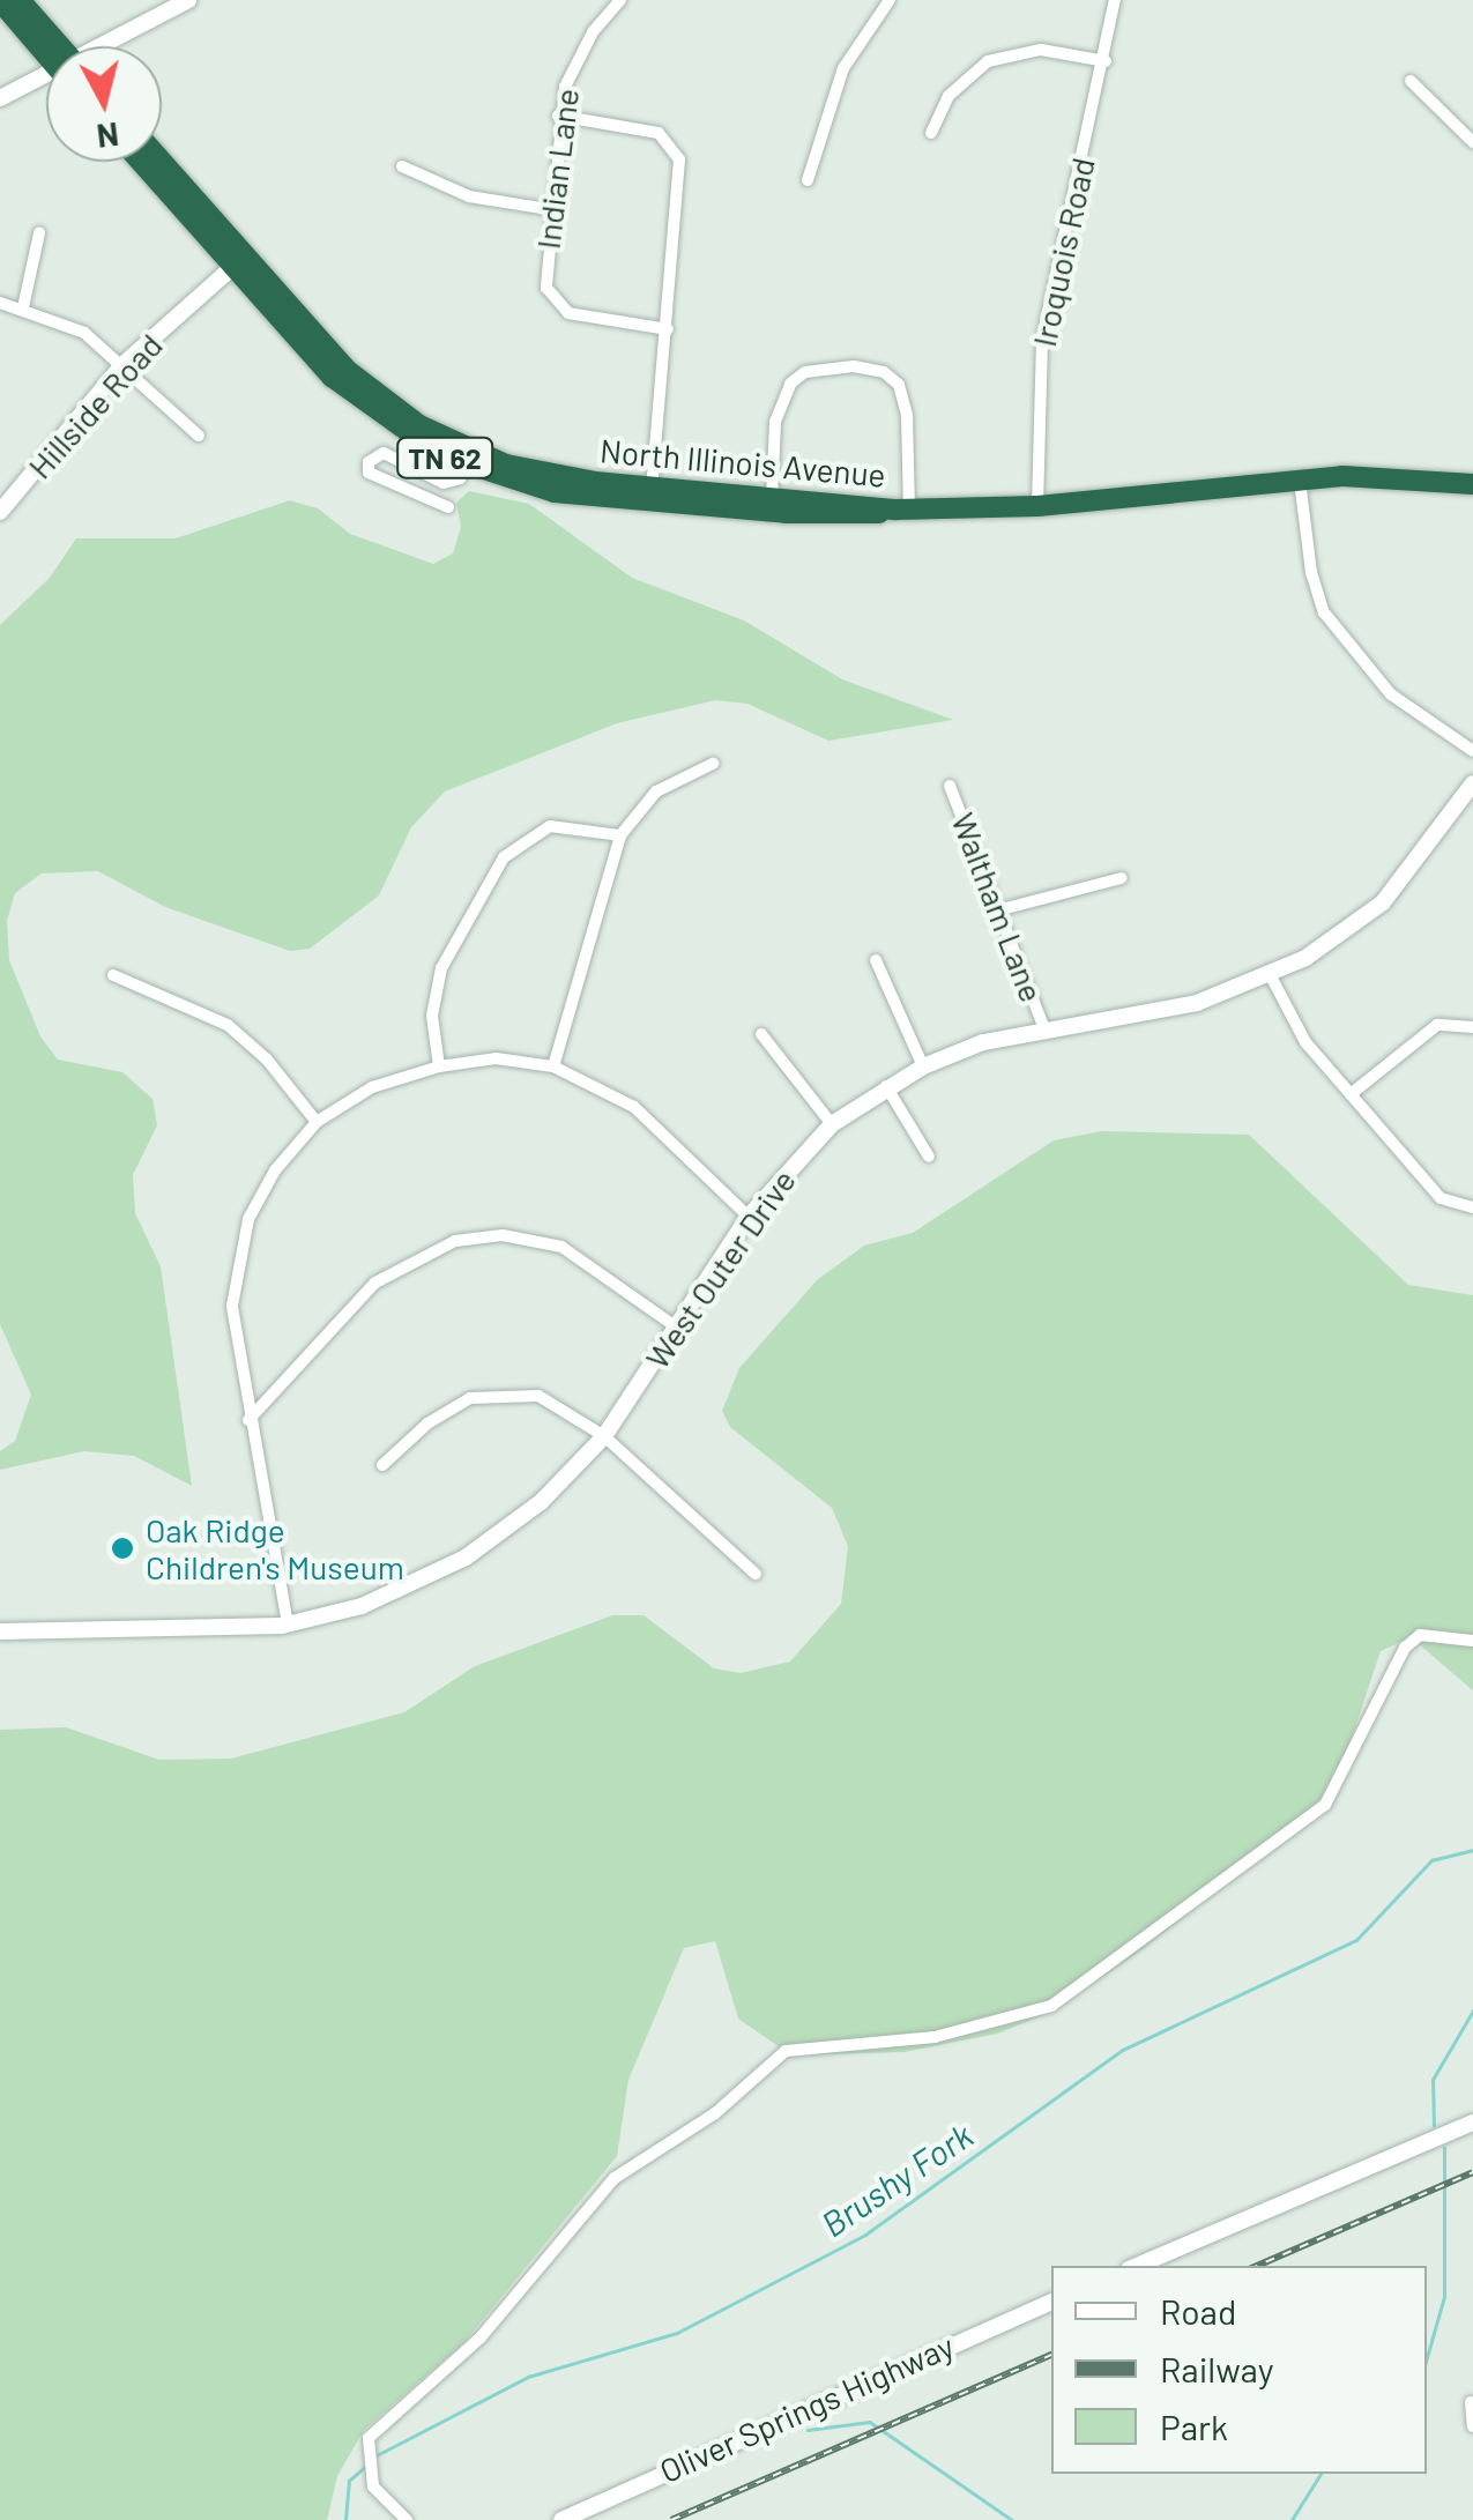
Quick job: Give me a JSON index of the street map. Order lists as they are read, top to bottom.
{
  "streets": {
    "highway": ["TN 62", "North Illinois Avenue"],
    "street": [
      "Indian Lane",
      "Iroquois Road",
      "Hillside Road",
      "Waltham Lane",
      "West Outer Drive",
      "Oliver Springs Highway"
    ]
  },
  "crossings": [
    ["Iroquois Road", "North Illinois Avenue"],
    ["Hillside Road", "TN 62"],
    ["Hillside Road", "North Illinois Avenue"],
    ["TN 62", "North Illinois Avenue"],
    ["Waltham Lane", "West Outer Drive"]
  ],
  "water": ["Brushy Fork"],
  "places": ["Oak Ridge Children's Museum"],
  "legend": ["Road", "Railway", "Park"],
  "north": "bottom"
}
